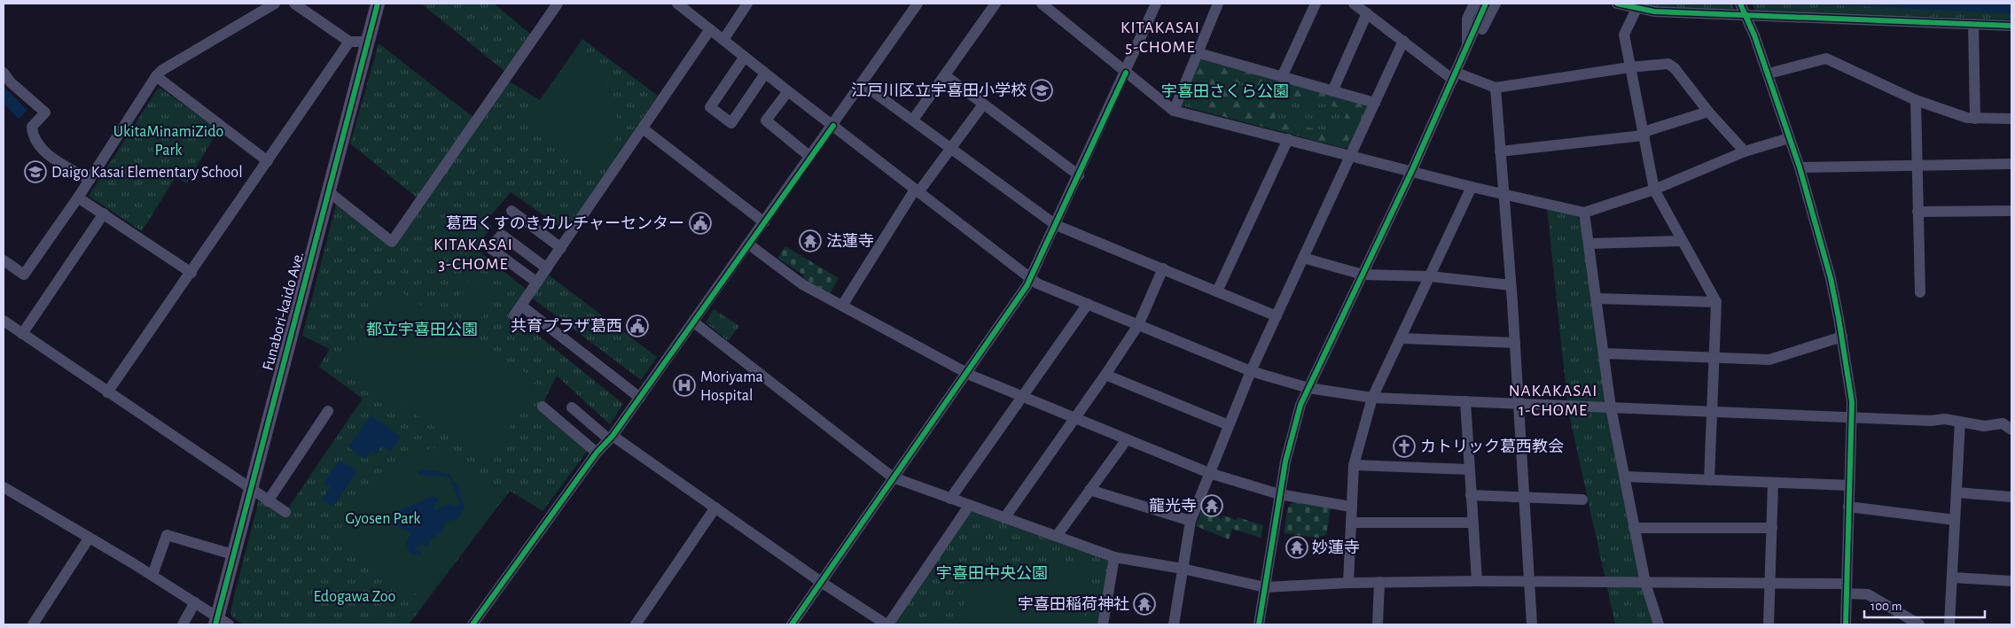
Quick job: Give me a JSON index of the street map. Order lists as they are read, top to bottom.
{
  "streets": {
    "main road": ["Funabori-kaido Ave."]
  },
  "districts": ["KITAKASAI 5-CHOME", "KITAKASAI 3-CHOME", "NAKAKASAI 1-CHOME"],
  "parks": [
    "宇喜田さくら公園",
    "UkitaMinamiZido Park",
    "都立宇喜田公園",
    "Gyosen Park",
    "宇喜田中央公園",
    "Edogawa Zoo"
  ],
  "places": {
    "school or university": ["江戸川区立宇喜田小学校", "Daigo Kasai Elementary School"],
    "public building": ["葛西くすのきカルチャーセンター", "共育プラザ葛西"],
    "temple": [
      "法蓮寺",
      "龍光寺",
      "妙蓮寺",
      "宇喜田稲荷神社"
    ],
    "hospital": ["Moriyama Hospital"],
    "church": ["カトリック葛西教会"]
  },
  "scale_bar": "100 m"
}
